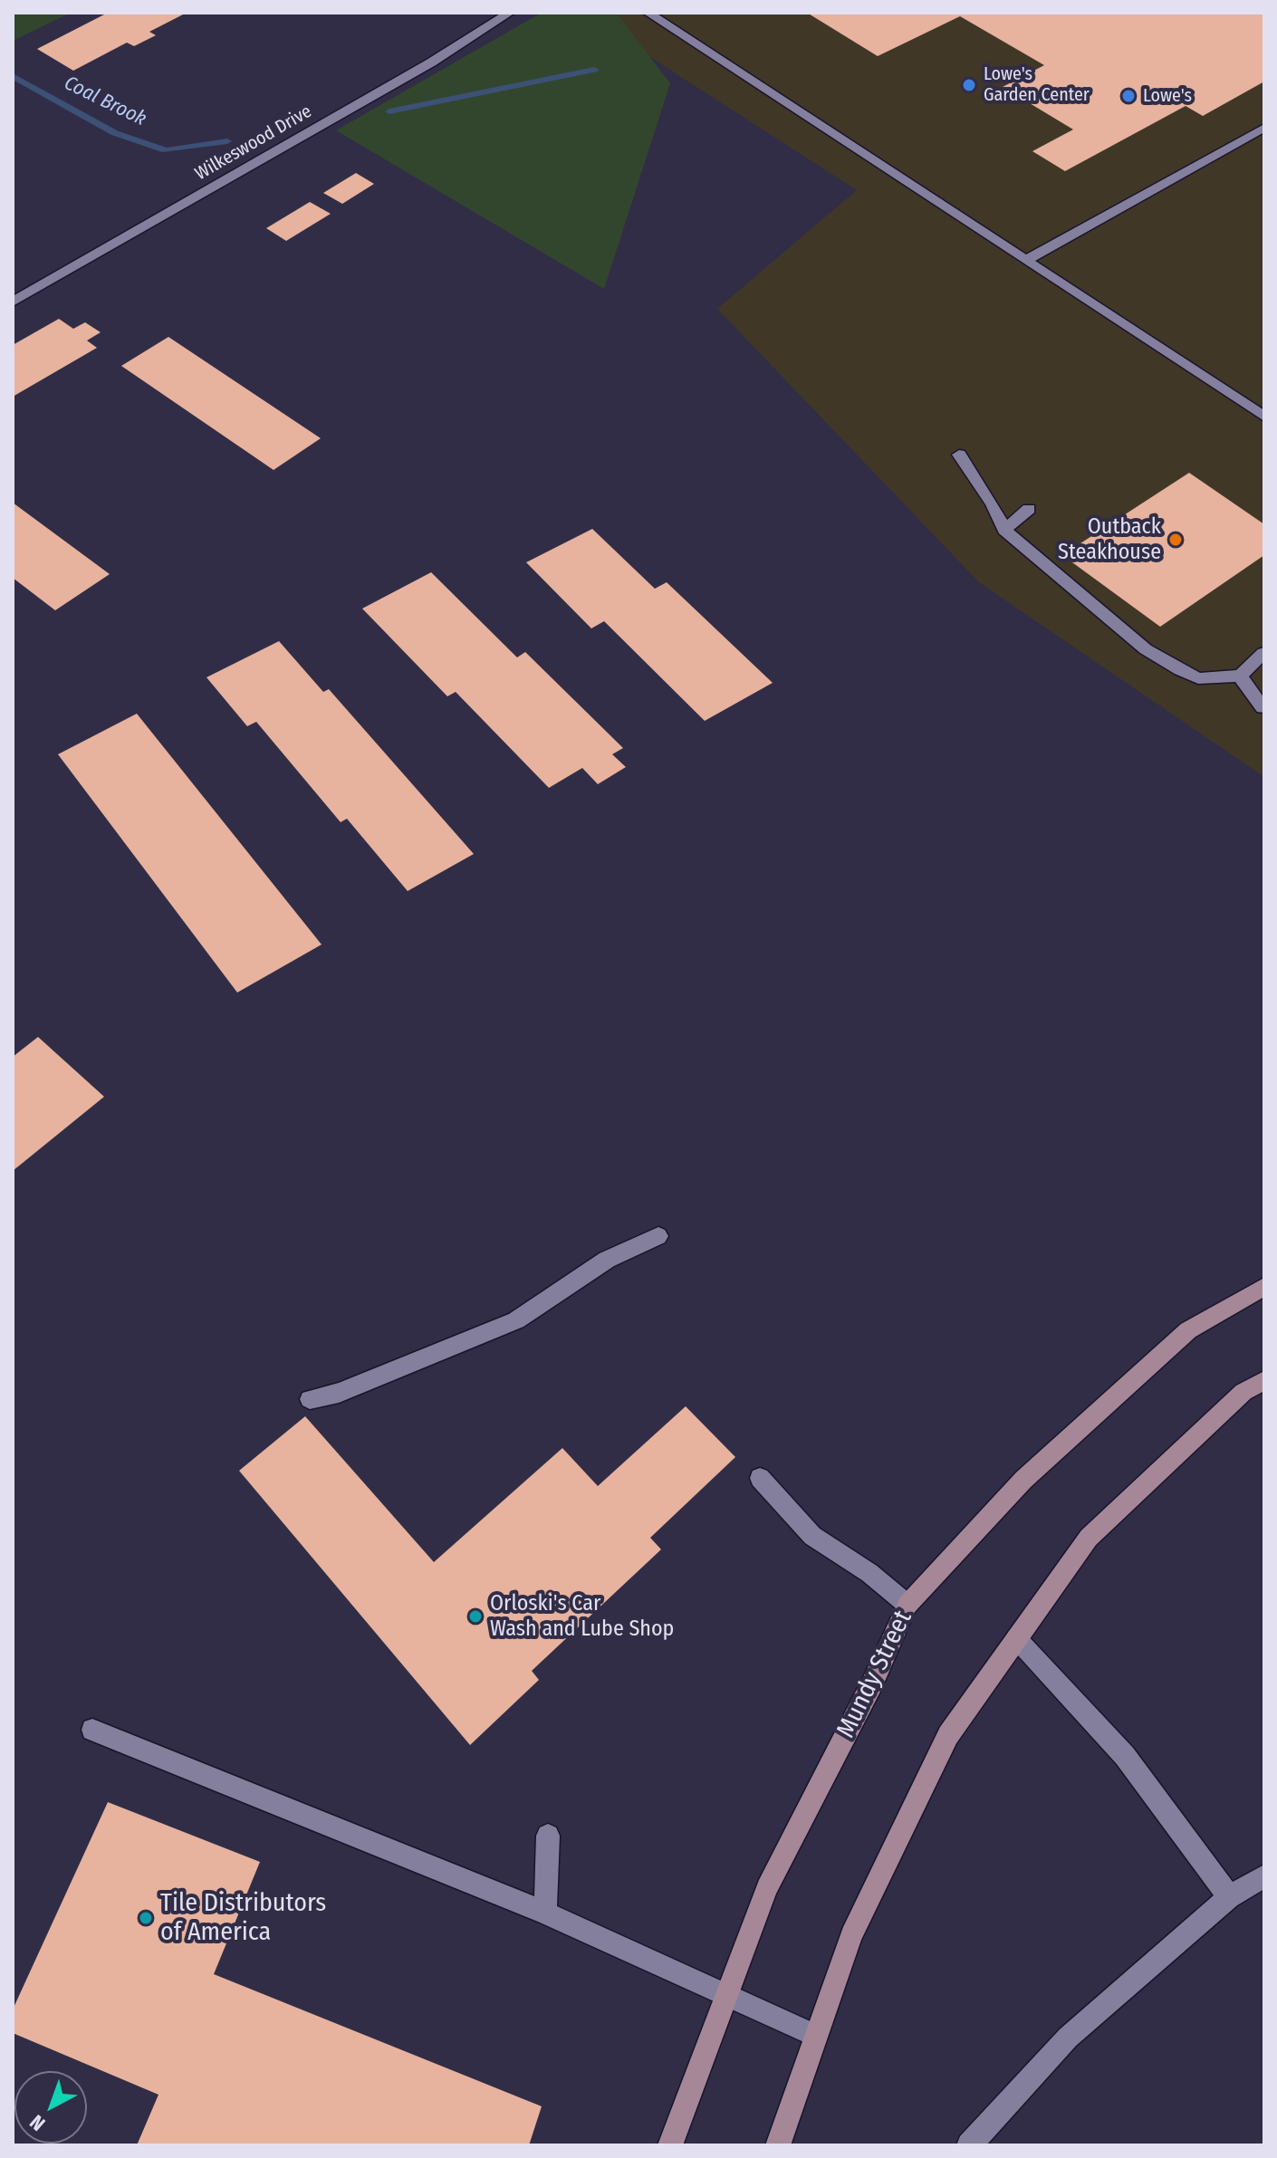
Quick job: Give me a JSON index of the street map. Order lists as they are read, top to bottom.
{
  "streets": {
    "main road": ["Mundy Street"],
    "street": ["Wilkeswood Drive"]
  },
  "water": ["Coal Brook"],
  "places": [
    "Lowe's Garden Center",
    "Lowe's",
    "Outback Steakhouse",
    "Orloski's Car Wash and Lube Shop",
    "Tile Distributors of America"
  ],
  "north": "bottom left"
}
